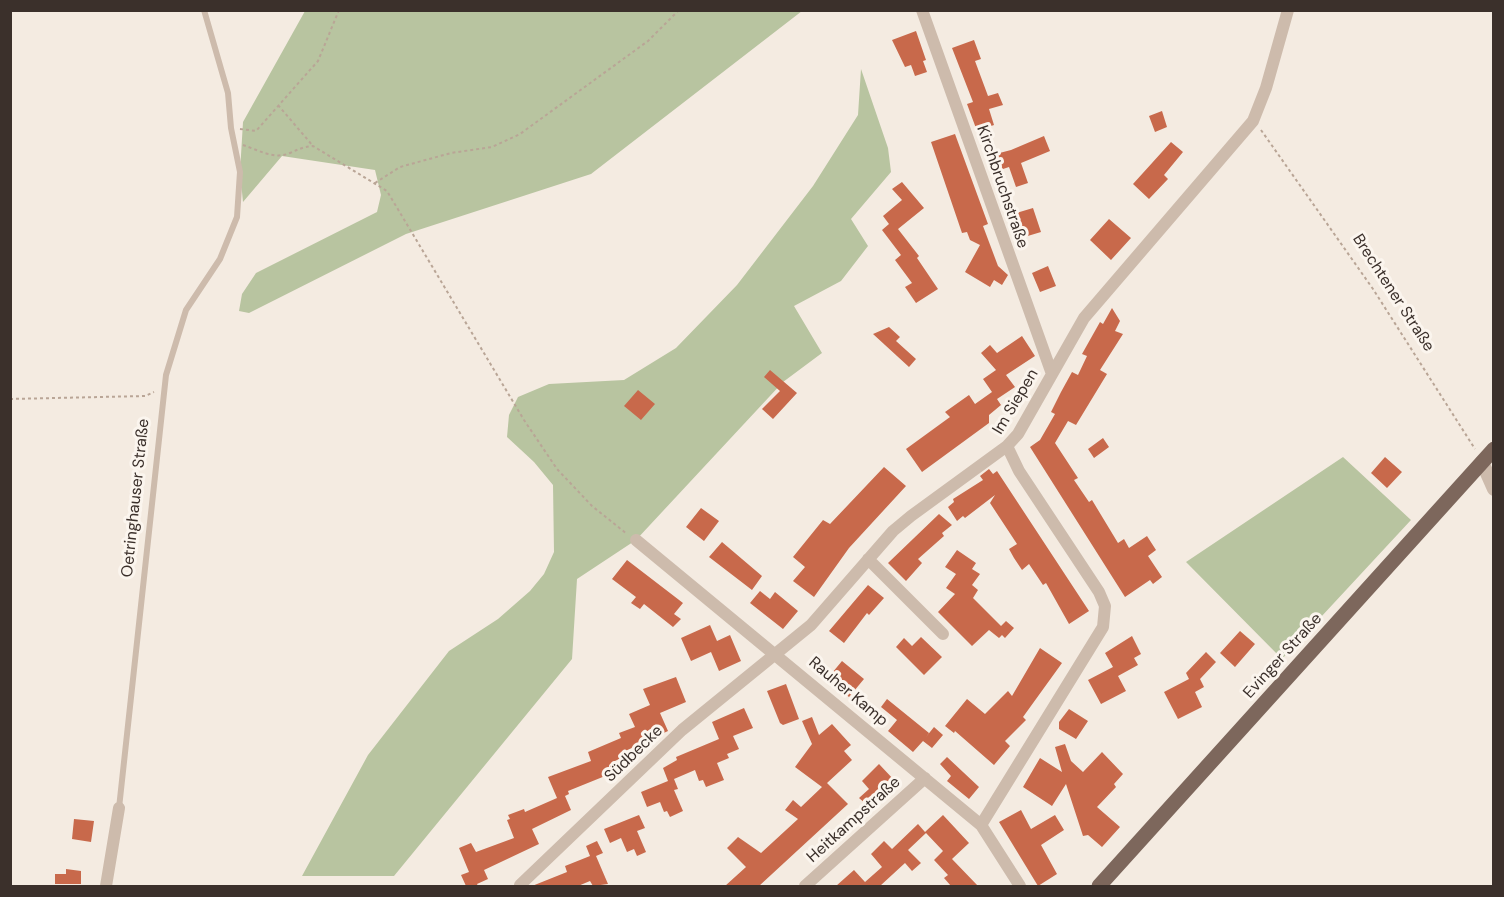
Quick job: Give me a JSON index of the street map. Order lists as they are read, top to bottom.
{
  "streets": {
    "main road": ["Evinger Straße"],
    "street": [
      "Kirchbruchstraße",
      "Im Siepen",
      "Oetringhauser Straße",
      "Rauher Kamp",
      "Südbecke",
      "Heitkampstraße"
    ],
    "path": ["Brechtener Straße"]
  },
  "crossings": [
    ["Kirchbruchstraße", "Im Siepen"],
    ["Brechtener Straße", "Im Siepen"],
    ["Brechtener Straße", "Evinger Straße"],
    ["Im Siepen", "Rauher Kamp"],
    ["Im Siepen", "Südbecke"],
    ["Rauher Kamp", "Südbecke"],
    ["Rauher Kamp", "Heitkampstraße"]
  ]
}
